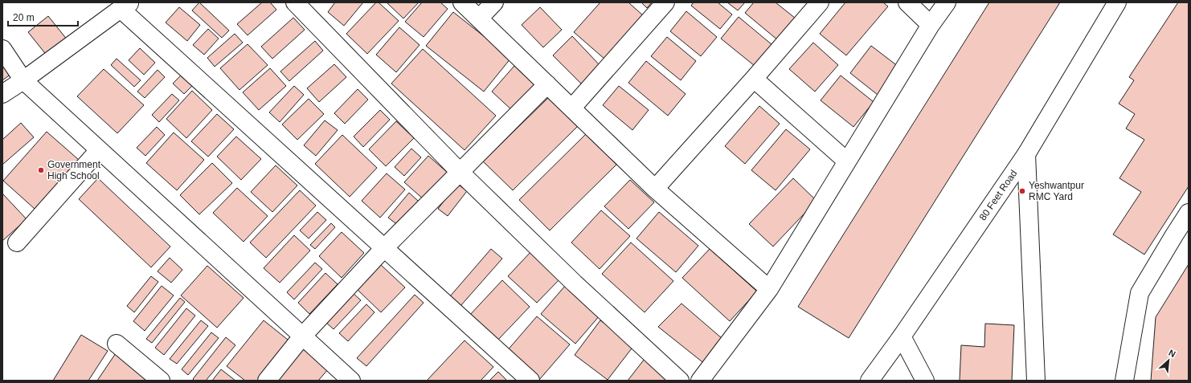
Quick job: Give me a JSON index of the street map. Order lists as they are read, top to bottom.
{
  "streets": {
    "street": ["80 Feet Road"]
  },
  "places": ["Government High School", "Yeshwantpur RMC Yard"],
  "scale_bar": "20 m",
  "north": "top right"
}
